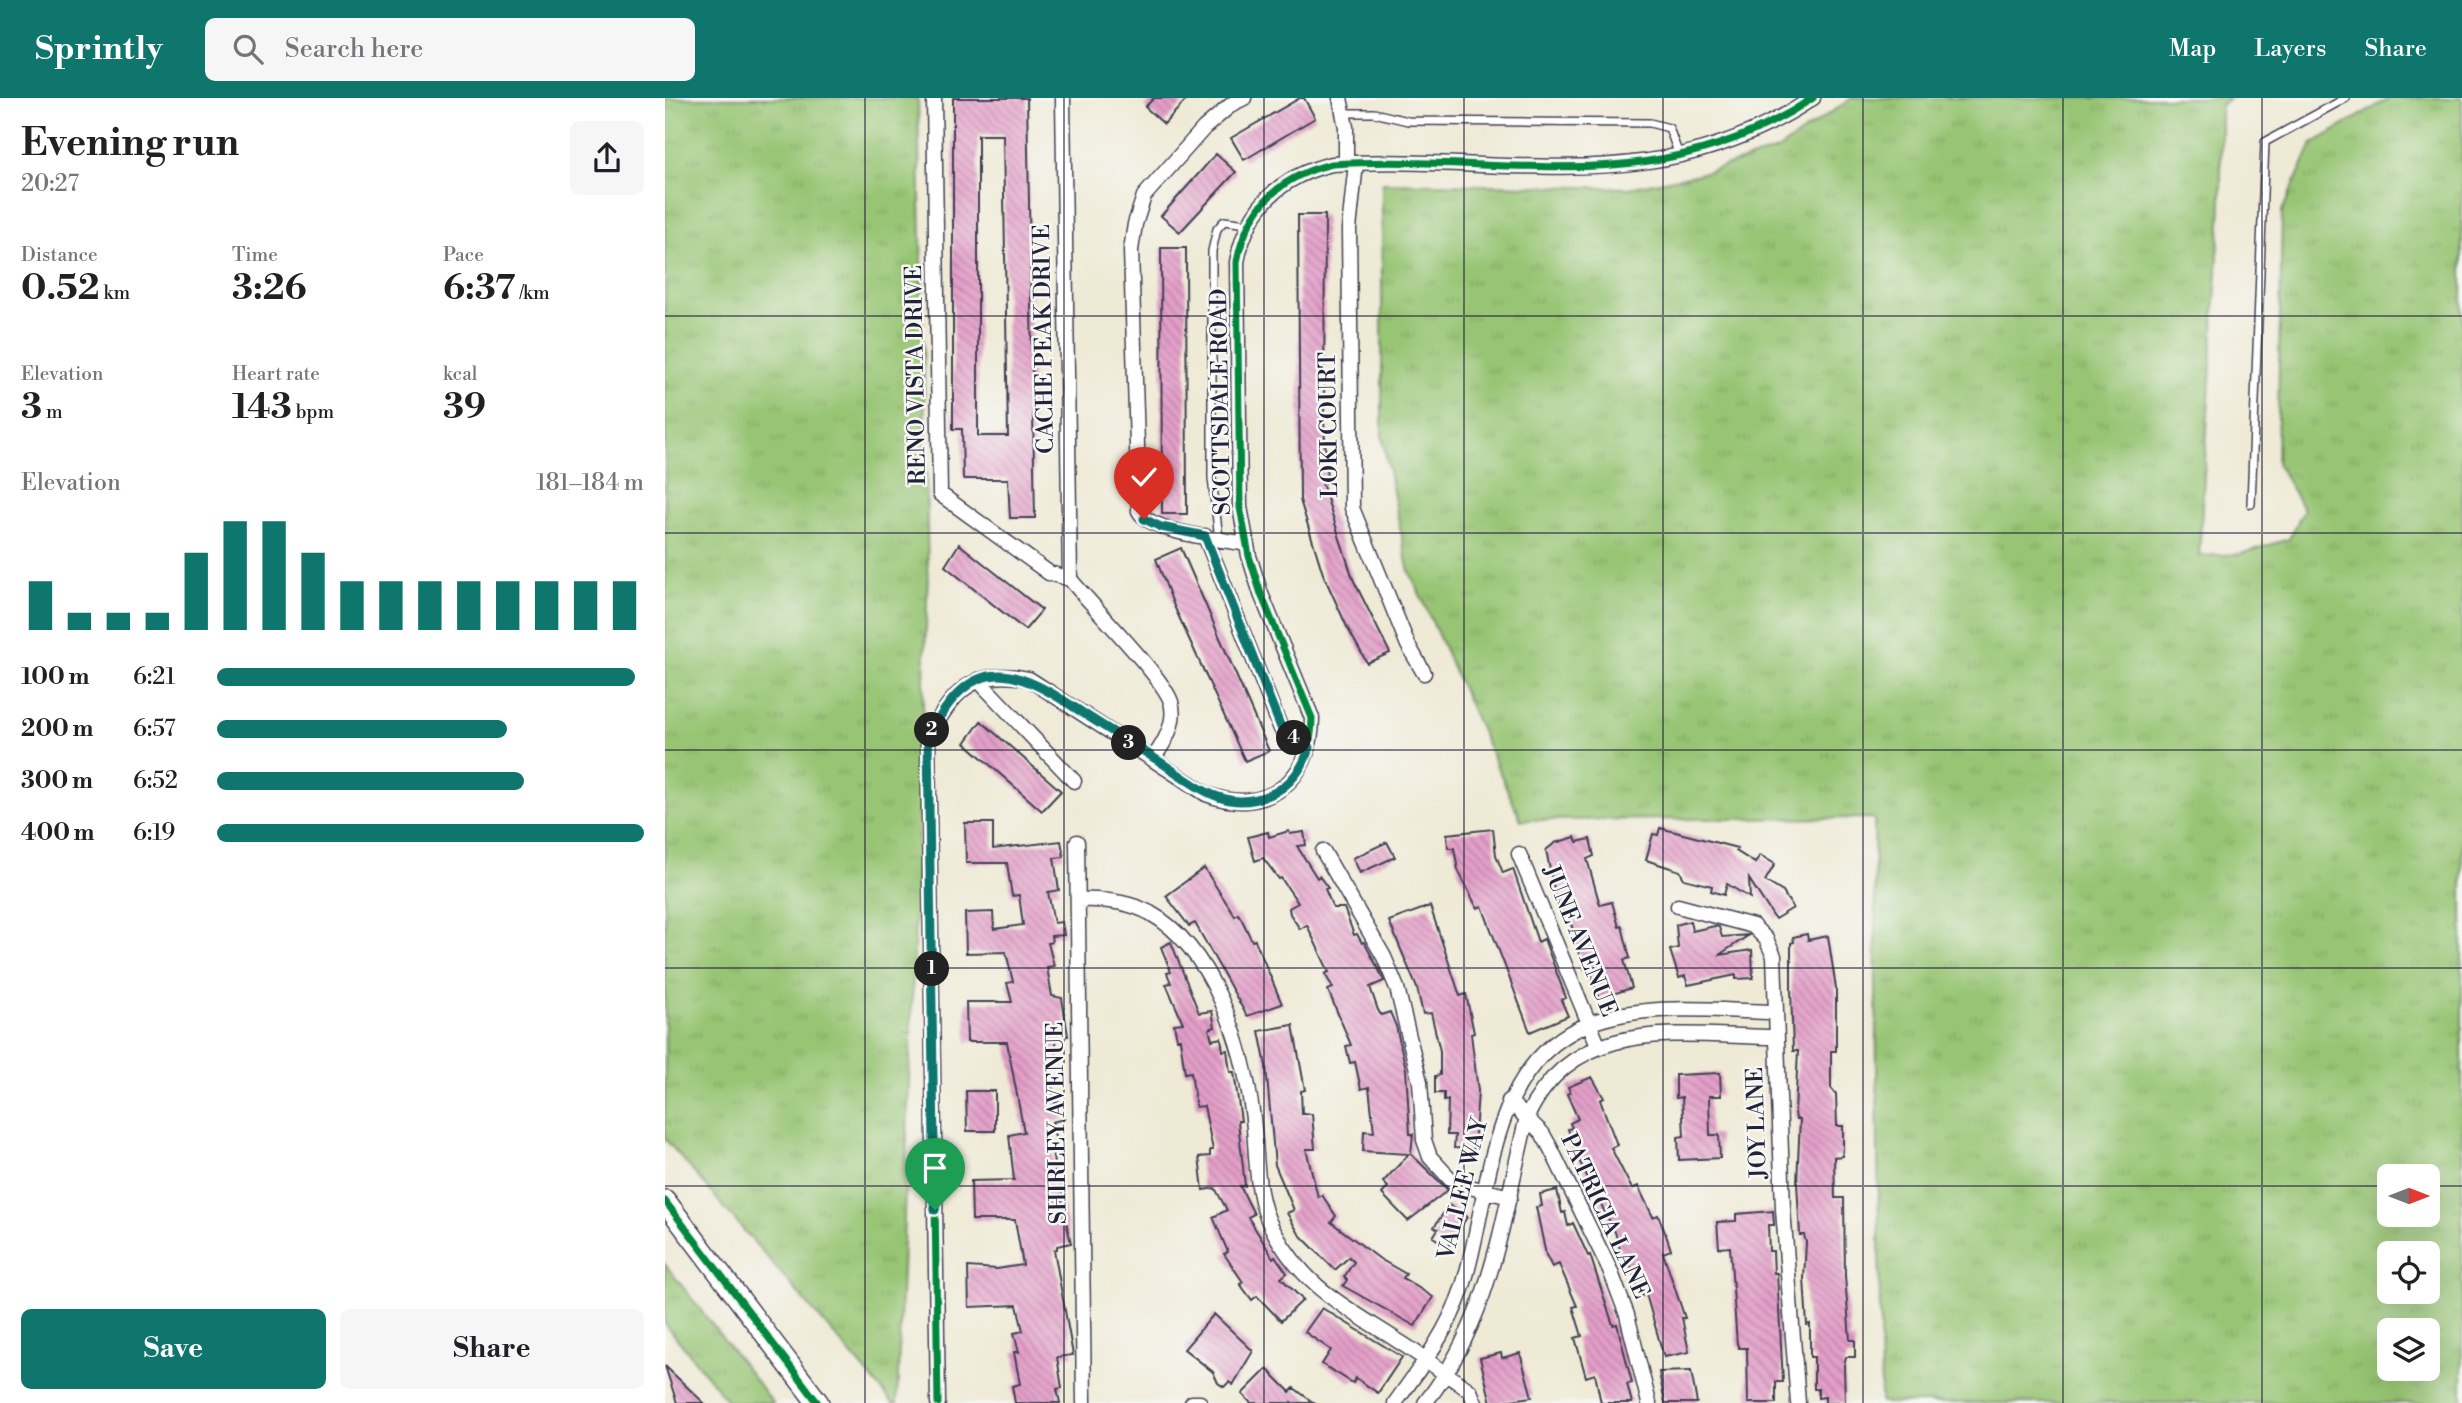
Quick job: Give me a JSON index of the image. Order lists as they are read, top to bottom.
{
  "streets": {
    "street": [
      "CACHE PEAK DRIVE",
      "RENO VISTA DRIVE",
      "SCOTTSDALE ROAD",
      "LOKI COURT",
      "JUNE AVENUE",
      "SHIRLEY AVENUE",
      "JOY LANE",
      "VALLEE WAY",
      "PATRICIA LANE"
    ]
  },
  "crossings": [
    ["CACHE PEAK DRIVE", "RENO VISTA DRIVE"],
    ["SCOTTSDALE ROAD", "LOKI COURT"],
    ["JUNE AVENUE", "VALLEE WAY"],
    ["JOY LANE", "VALLEE WAY"],
    ["VALLEE WAY", "PATRICIA LANE"]
  ],
  "north": "right",
  "page": {
    "header": "Sprintly",
    "search": "Search here",
    "nav": ["Map", "Layers", "Share"],
    "heading": ["Evening run", "20:27"],
    "stats": [
      ["Distance", "0.52 km"],
      ["Time", "3:26"],
      ["Pace", "6:37 /km"],
      ["Elevation", "3 m"],
      ["Heart rate", "143 bpm"],
      ["kcal", "39"]
    ],
    "chart": ["Elevation", "181–184 m"],
    "list": [
      {
        "name": "100 m",
        "note": "6:21"
      },
      {
        "name": "200 m",
        "note": "6:57"
      },
      {
        "name": "300 m",
        "note": "6:52"
      },
      {
        "name": "400 m",
        "note": "6:19"
      }
    ],
    "pins": [
      "2",
      "4",
      "3",
      "1"
    ],
    "buttons": ["Save", "Share"]
  }
}
